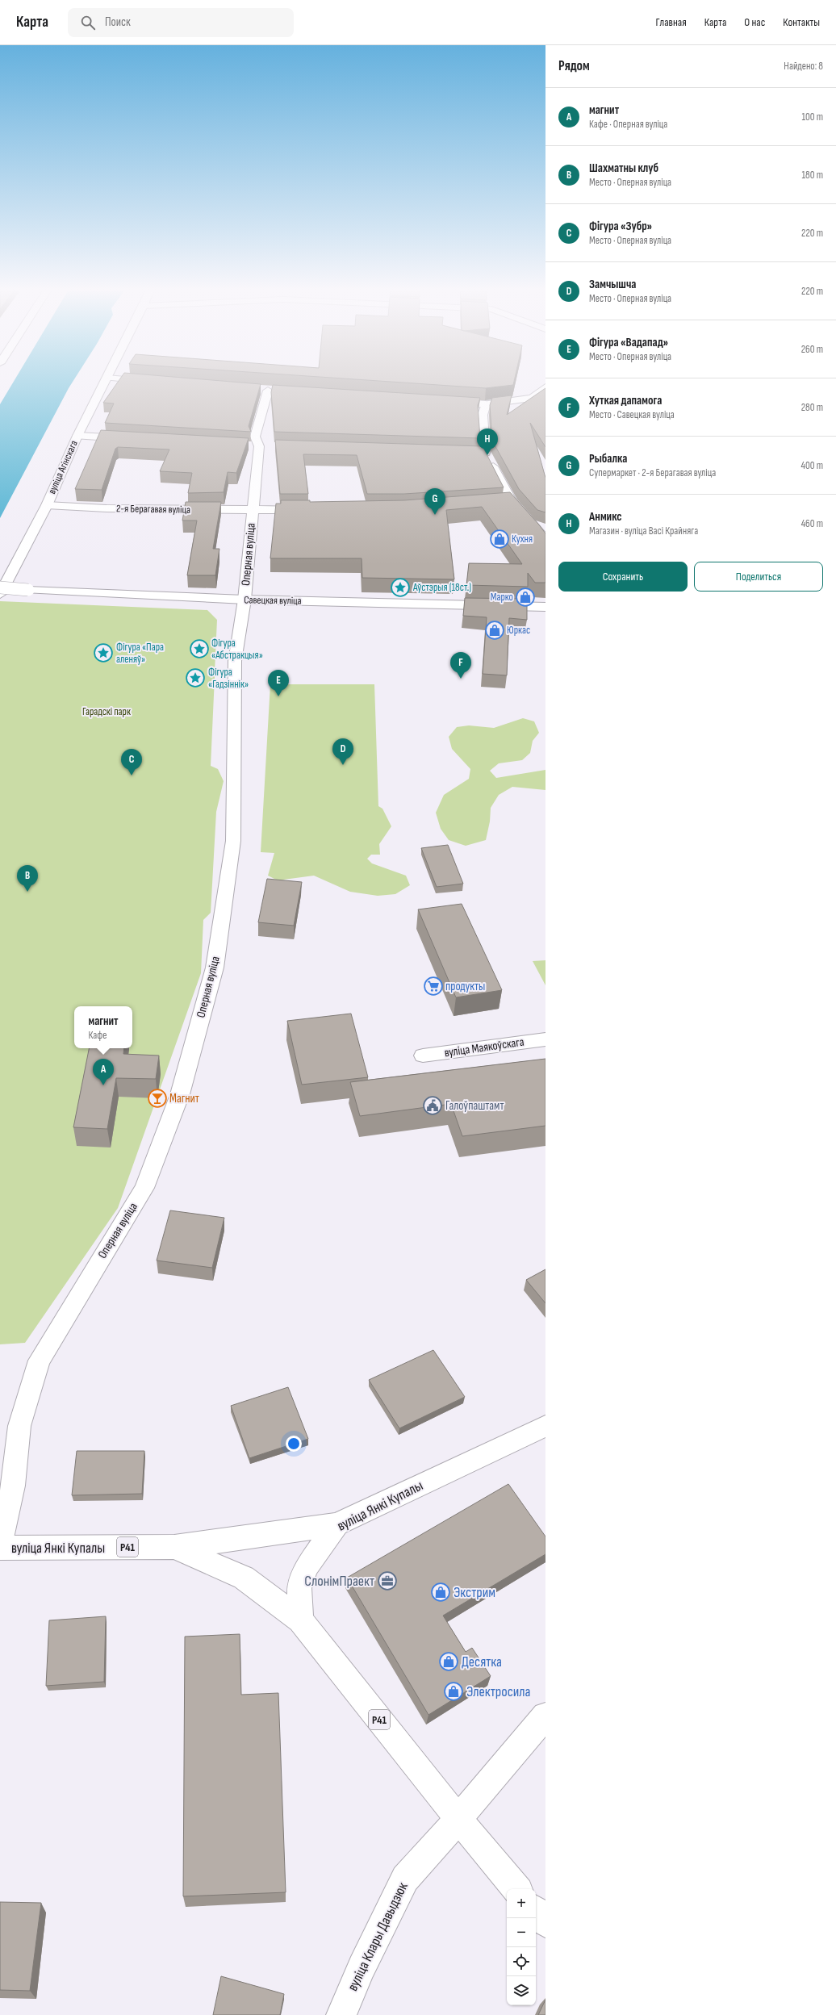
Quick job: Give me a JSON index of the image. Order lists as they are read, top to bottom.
{
  "streets": {
    "street": [
      "вуліца Агінскага",
      "2-я Берагавая вуліца",
      "Оперная вуліца",
      "Савецкая вуліца",
      "вуліца Маякоўскага",
      "вуліца Янкі Купалы",
      "Р41",
      "вуліца Клары Давыдзюк"
    ]
  },
  "crossings": [
    ["вуліца Агінскага", "2-я Берагавая вуліца"],
    ["2-я Берагавая вуліца", "Оперная вуліца"],
    ["Оперная вуліца", "Савецкая вуліца"],
    ["Оперная вуліца", "вуліца Янкі Купалы"],
    ["вуліца Янкі Купалы", "Р41"],
    ["Р41", "вуліца Клары Давыдзюк"]
  ],
  "parks": ["Гарадскі парк"],
  "places": {
    "shop": [
      "Кухня",
      "Марко",
      "Юркас",
      "Экстрим",
      "Десятка",
      "Электросила"
    ],
    "place": [
      "Аўстэрыя (18ст.)",
      "Фігура «Абстракцыя»",
      "Фігура «Пара аленяў»",
      "Фігура «Гадзіннік»"
    ],
    "supermarket": ["продукты"],
    "bar": ["Магнит"],
    "public building": ["Галоўпаштамт"],
    "office": ["СлонімПраект"]
  },
  "page": {
    "header": "Карта",
    "search": "Поиск",
    "nav": [
      "Главная",
      "Карта",
      "О нас",
      "Контакты"
    ],
    "heading": ["Рядом", "Найдено: 8"],
    "list": [
      {
        "mark": "A",
        "name": "магнит",
        "note": "Кафе · Оперная вуліца",
        "value": "100 m"
      },
      {
        "mark": "B",
        "name": "Шахматны клуб",
        "note": "Место · Оперная вуліца",
        "value": "180 m"
      },
      {
        "mark": "C",
        "name": "Фігура «Зубр»",
        "note": "Место · Оперная вуліца",
        "value": "220 m"
      },
      {
        "mark": "D",
        "name": "Замчышча",
        "note": "Место · Оперная вуліца",
        "value": "220 m"
      },
      {
        "mark": "E",
        "name": "Фігура «Вадапад»",
        "note": "Место · Оперная вуліца",
        "value": "260 m"
      },
      {
        "mark": "F",
        "name": "Хуткая дапамога",
        "note": "Место · Савецкая вуліца",
        "value": "280 m"
      },
      {
        "mark": "G",
        "name": "Рыбалка",
        "note": "Супермаркет · 2-я Берагавая вуліца",
        "value": "400 m"
      },
      {
        "mark": "H",
        "name": "Анмикс",
        "note": "Магазин · вуліца Васі Крайняга",
        "value": "460 m"
      }
    ],
    "pins": [
      "H",
      "G",
      "F",
      "E",
      "D",
      "C",
      "B",
      "A"
    ],
    "buttons": ["Сохранить", "Поделиться"],
    "popup": ["магнит", "Кафе"],
    "map_buttons": ["+", "−"]
  }
}
